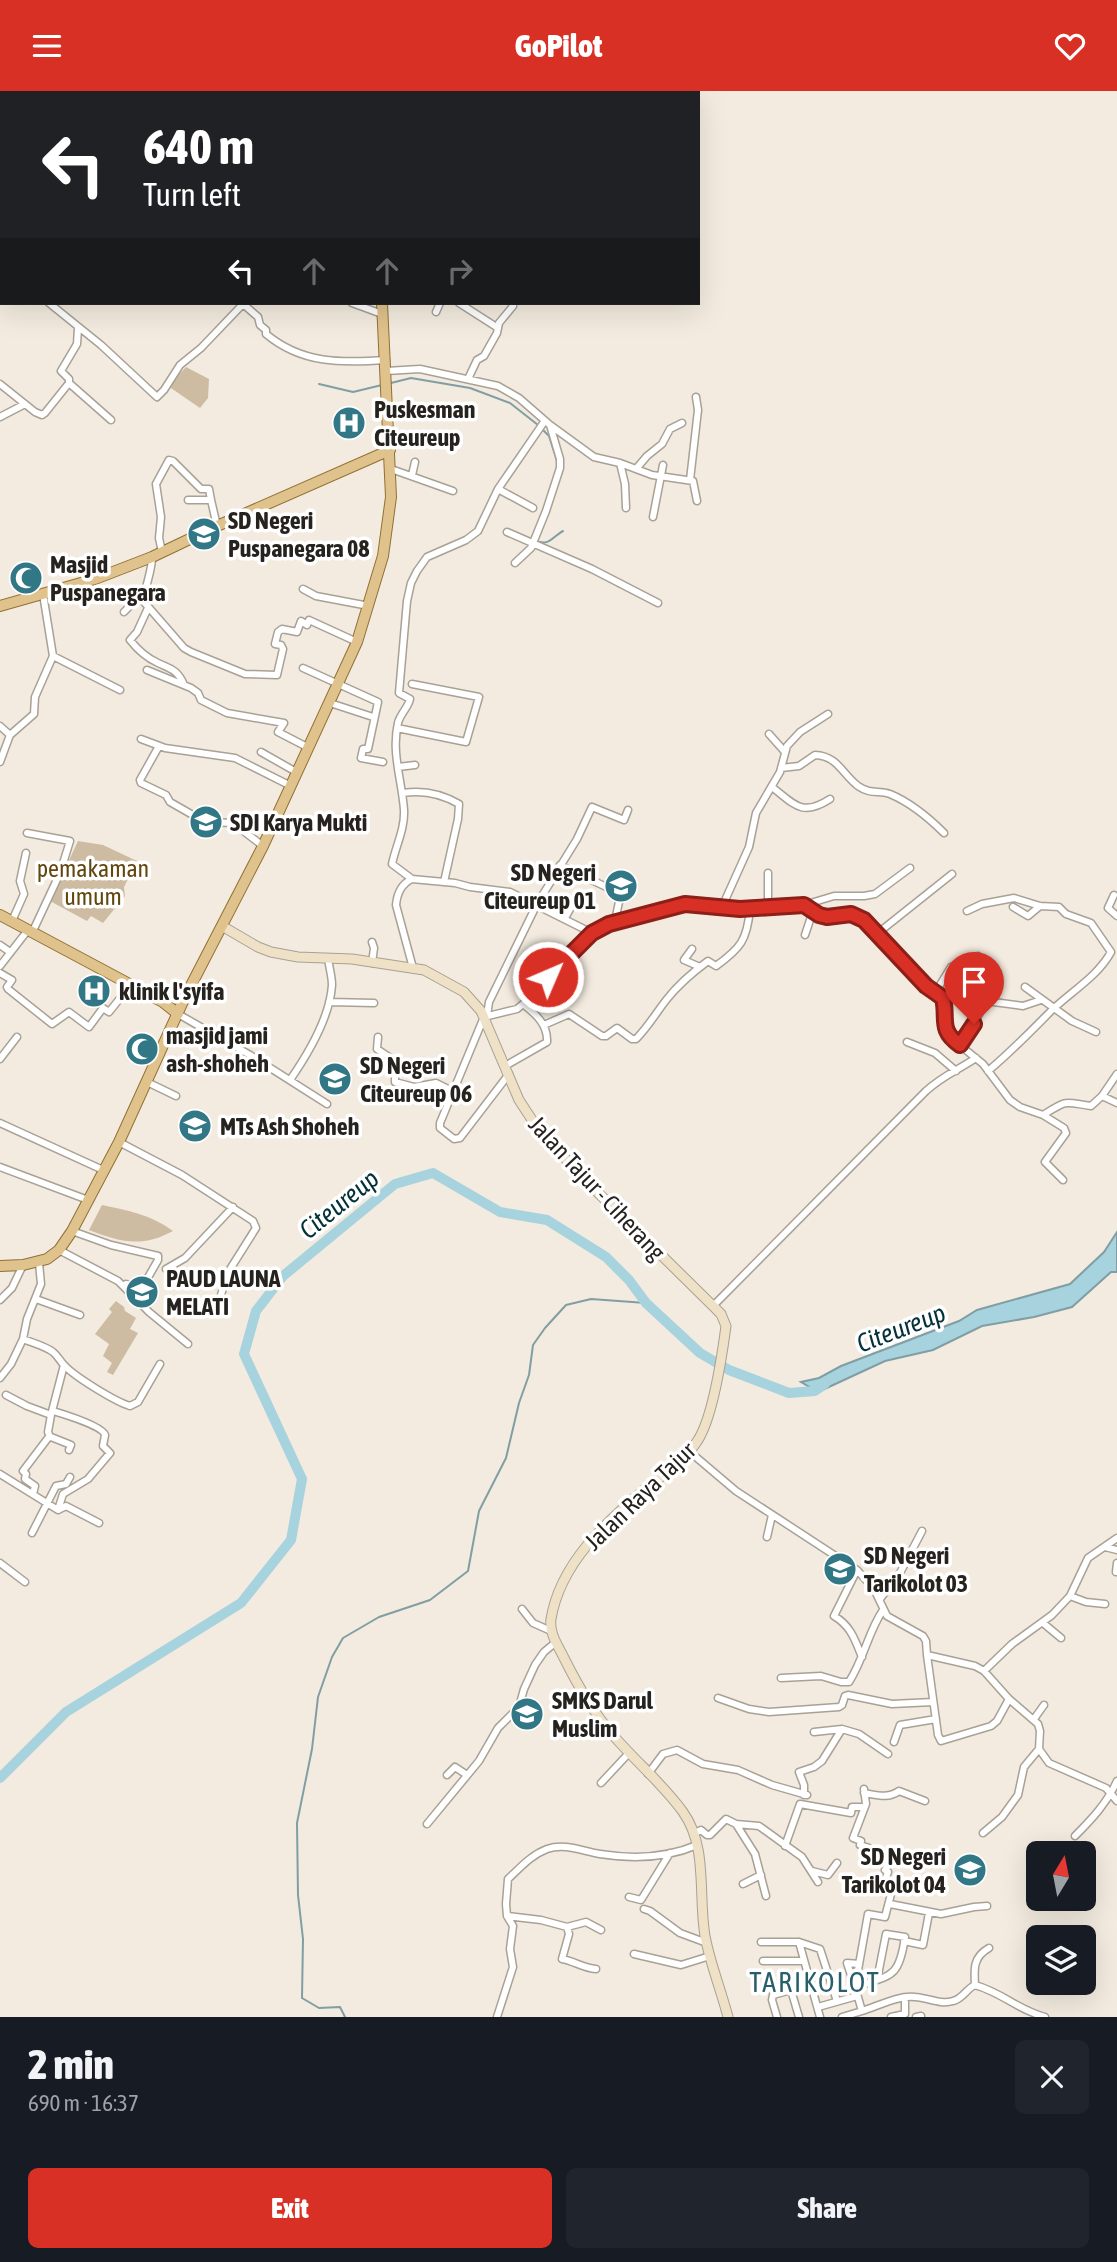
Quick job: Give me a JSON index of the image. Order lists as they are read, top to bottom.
{
  "streets": {
    "main road": ["Jalan Tajur - Ciherang", "Jalan Raya Tajur"]
  },
  "crossings": [
    ["Jalan Tajur - Ciherang", "Jalan Raya Tajur"]
  ],
  "districts": ["TARIKOLOT"],
  "water": ["Citeureup"],
  "parks": ["pemakaman umum"],
  "places": {
    "hospital": ["Puskesman Citeureup", "klinik l'syifa"],
    "school or university": [
      "SD Negeri Puspanegara 08",
      "SDI Karya Mukti",
      "SD Negeri Citeureup 01",
      "SD Negeri Citeureup 06",
      "MTs Ash Shoheh",
      "PAUD LAUNA MELATI",
      "SD Negeri Tarikolot 03",
      "SMKS Darul Muslim",
      "SD Negeri Tarikolot 04"
    ],
    "mosque": ["Masjid Puspanegara", "masjid jami ash-shoheh"]
  },
  "north": "top",
  "page": {
    "header": "GoPilot",
    "turn": ["640 m", "Turn left"],
    "heading": ["2 min", "690 m · 16:37"],
    "buttons": ["Exit", "Share"]
  }
}
